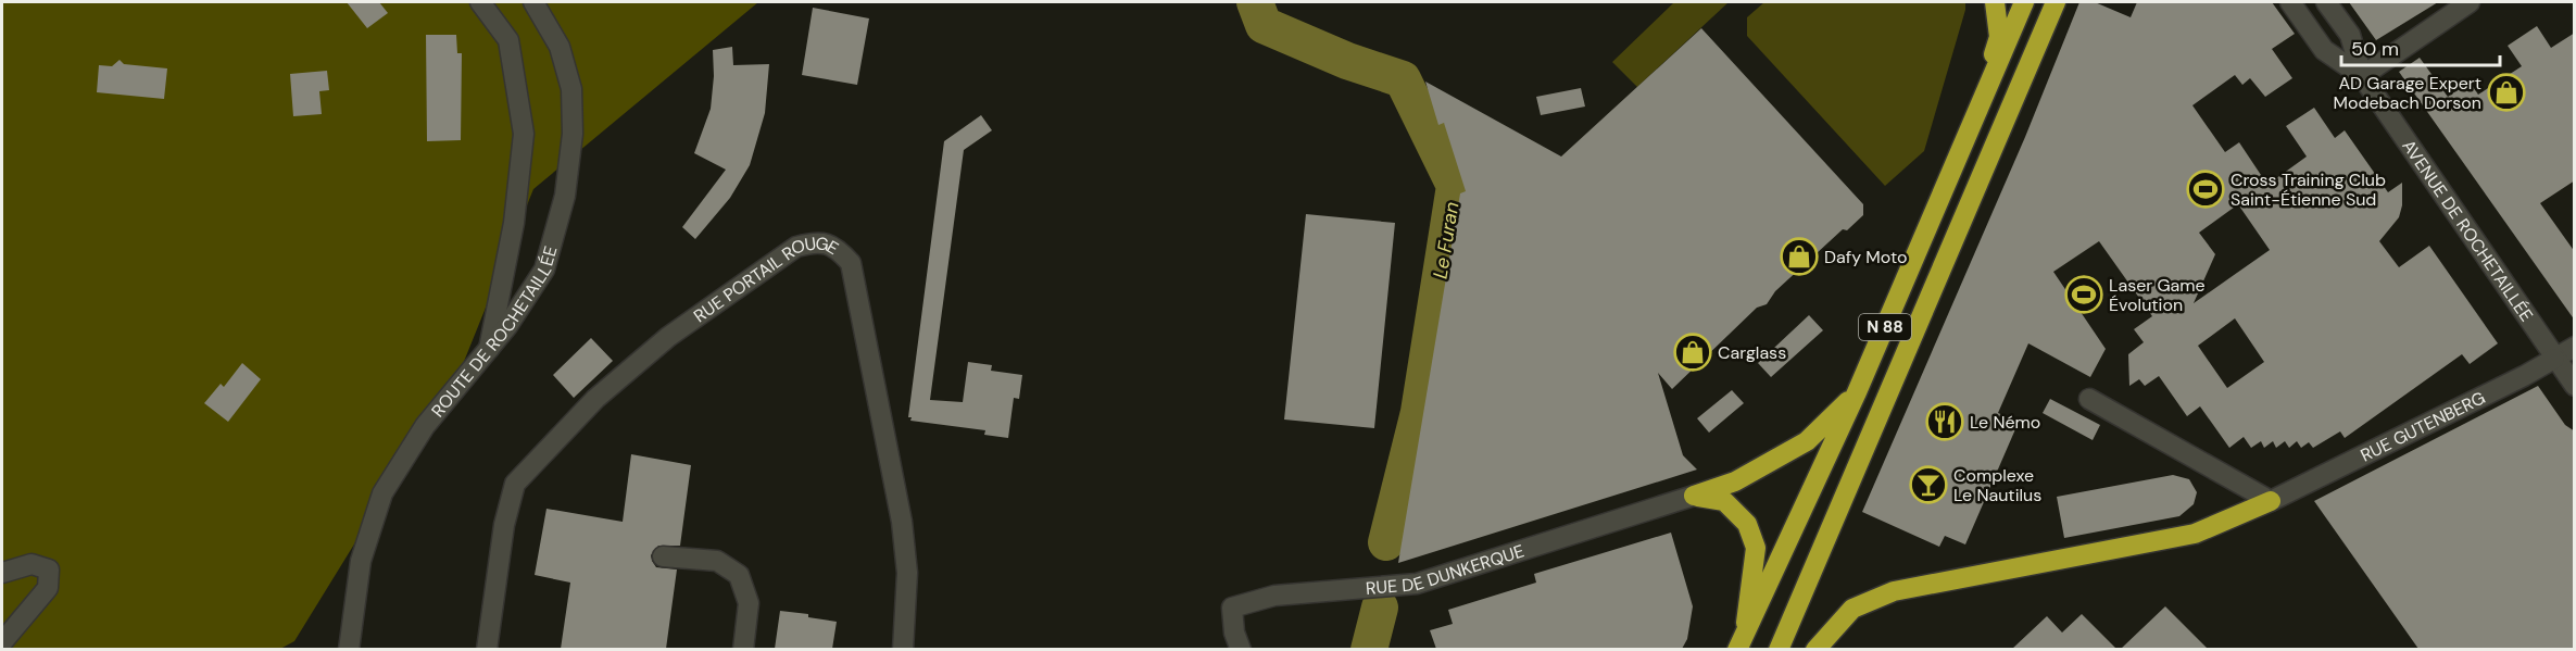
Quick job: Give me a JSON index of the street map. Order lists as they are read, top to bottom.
{
  "streets": {
    "highway": ["N 88"],
    "street": [
      "AVENUE DE ROCHETAILLÉE",
      "RUE PORTAIL ROUGE",
      "ROUTE DE ROCHETAILLÉE",
      "RUE GUTENBERG",
      "RUE DE DUNKERQUE"
    ]
  },
  "crossings": [
    ["AVENUE DE ROCHETAILLÉE", "RUE GUTENBERG"]
  ],
  "water": ["Le Furan"],
  "places": {
    "shop": ["AD Garage Expert Modebach Dorson", "Dafy Moto", "Carglass"],
    "sports": ["Cross Training Club Saint-Étienne Sud", "Laser Game Évolution"],
    "restaurant": ["Le Némo"],
    "bar": ["Complexe Le Nautilus"]
  },
  "scale_bar": "50 m"
}
